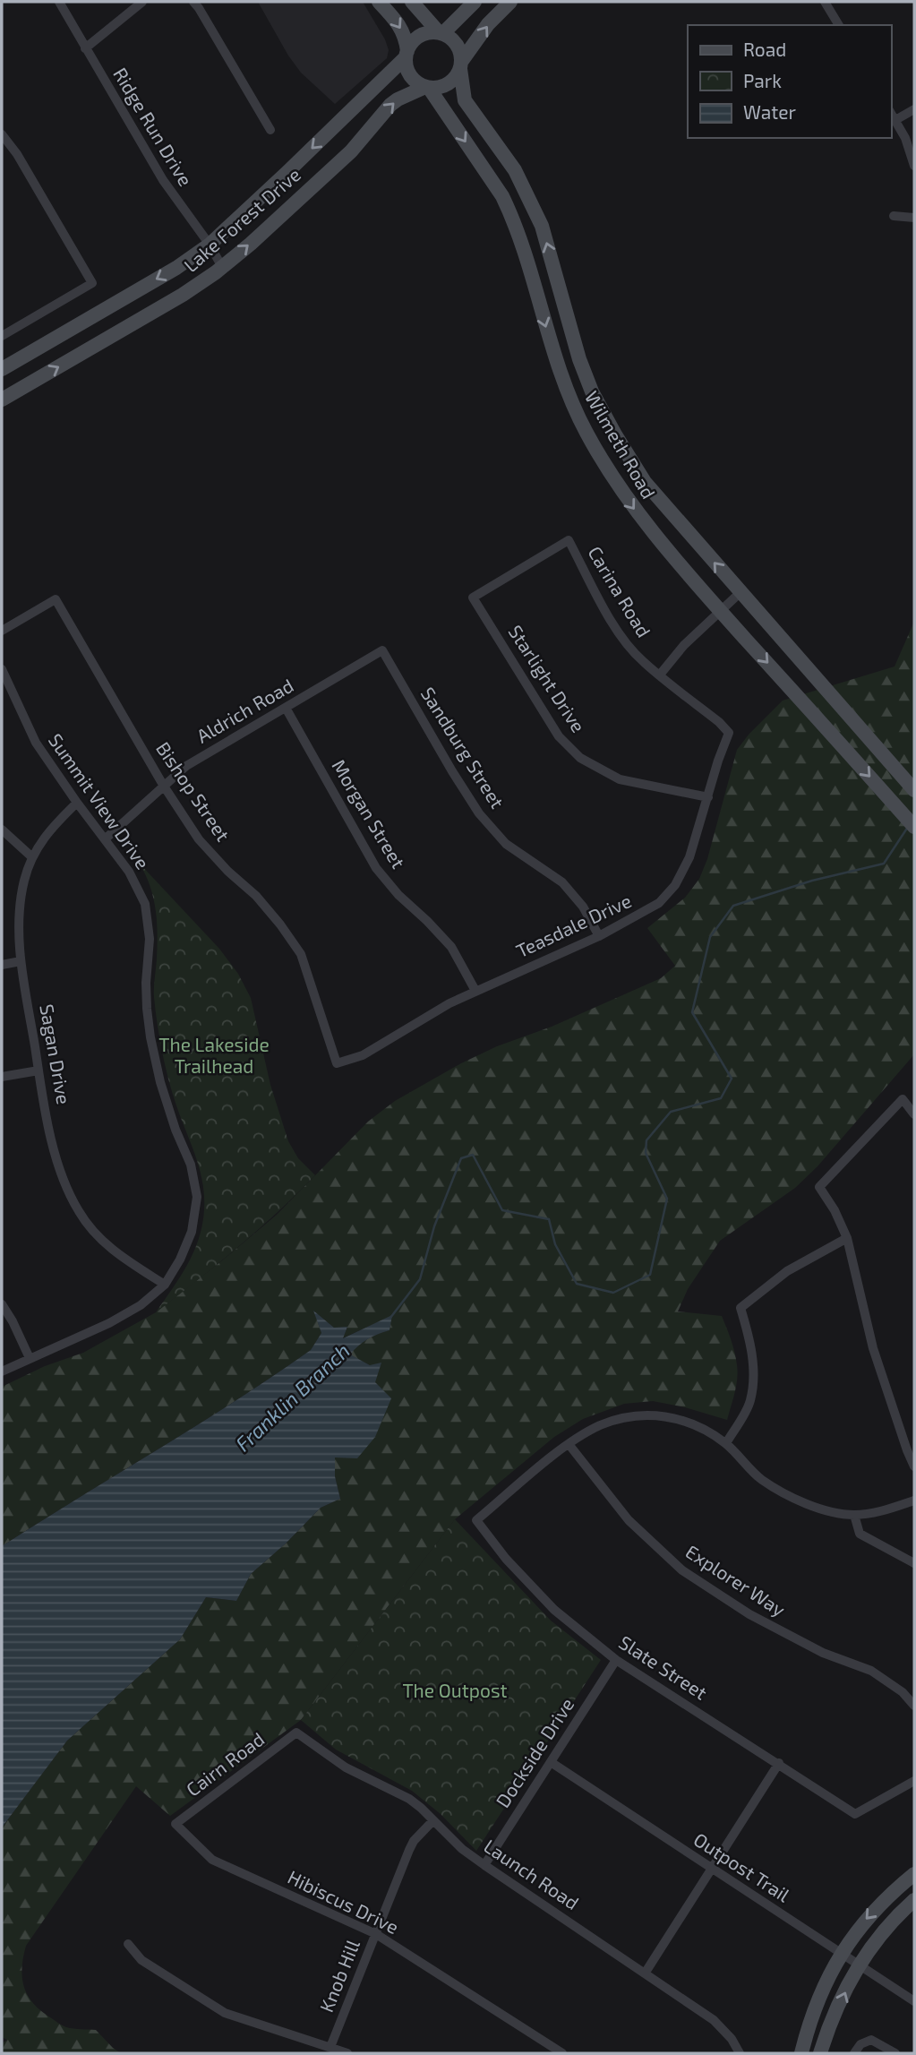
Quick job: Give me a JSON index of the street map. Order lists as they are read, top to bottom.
{
  "streets": {
    "street": [
      "Ridge Run Drive",
      "Lake Forest Drive",
      "Wilmeth Road",
      "Carina Road",
      "Starlight Drive",
      "Aldrich Road",
      "Sandburg Street",
      "Bishop Street",
      "Summit View Drive",
      "Morgan Street",
      "Teasdale Drive",
      "Sagan Drive",
      "Explorer Way",
      "Slate Street",
      "Dockside Drive",
      "Cairn Road",
      "Outpost Trail",
      "Launch Road",
      "Hibiscus Drive",
      "Knob Hill"
    ]
  },
  "crossings": [
    ["Ridge Run Drive", "Lake Forest Drive"],
    ["Lake Forest Drive", "Wilmeth Road"],
    ["Carina Road", "Starlight Drive"],
    ["Carina Road", "Teasdale Drive"],
    ["Starlight Drive", "Teasdale Drive"],
    ["Aldrich Road", "Sandburg Street"],
    ["Aldrich Road", "Bishop Street"],
    ["Aldrich Road", "Summit View Drive"],
    ["Aldrich Road", "Morgan Street"],
    ["Sandburg Street", "Teasdale Drive"],
    ["Bishop Street", "Teasdale Drive"],
    ["Summit View Drive", "Sagan Drive"],
    ["Morgan Street", "Teasdale Drive"],
    ["Explorer Way", "Slate Street"],
    ["Slate Street", "Dockside Drive"],
    ["Dockside Drive", "Outpost Trail"],
    ["Dockside Drive", "Launch Road"],
    ["Cairn Road", "Launch Road"],
    ["Cairn Road", "Hibiscus Drive"],
    ["Launch Road", "Knob Hill"],
    ["Hibiscus Drive", "Knob Hill"]
  ],
  "water": ["Franklin Branch"],
  "parks": ["The Lakeside Trailhead", "The Outpost"],
  "legend": ["Road", "Park", "Water"]
}
